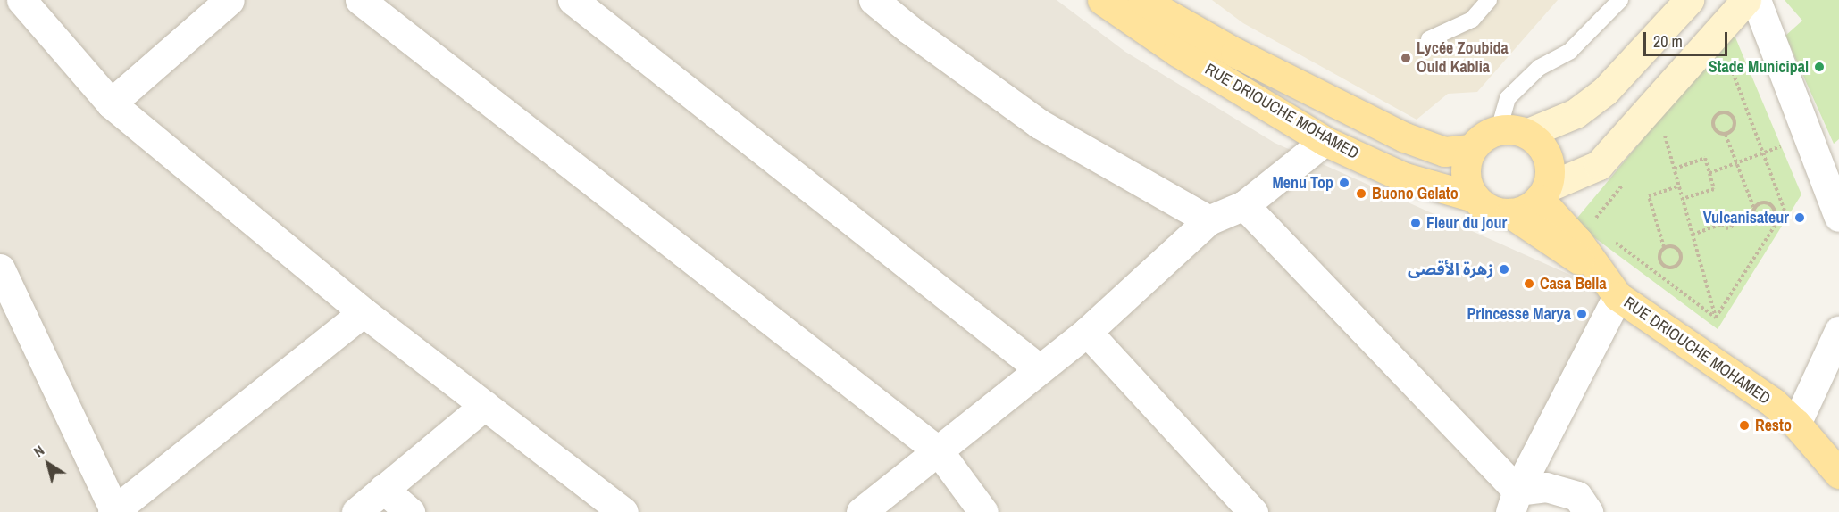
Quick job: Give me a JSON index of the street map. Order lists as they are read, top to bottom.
{
  "streets": {
    "main road": ["RUE DRIOUCHE MOHAMED"]
  },
  "places": [
    "Lycée Zoubida Ould Kablia",
    "Stade Municipal",
    "Menu Top",
    "Buono Gelato",
    "Vulcanisateur",
    "Fleur du jour",
    "زهرة الأقصى",
    "Casa Bella",
    "Princesse Marya",
    "Resto"
  ],
  "scale_bar": "20 m",
  "north": "top left"
}
